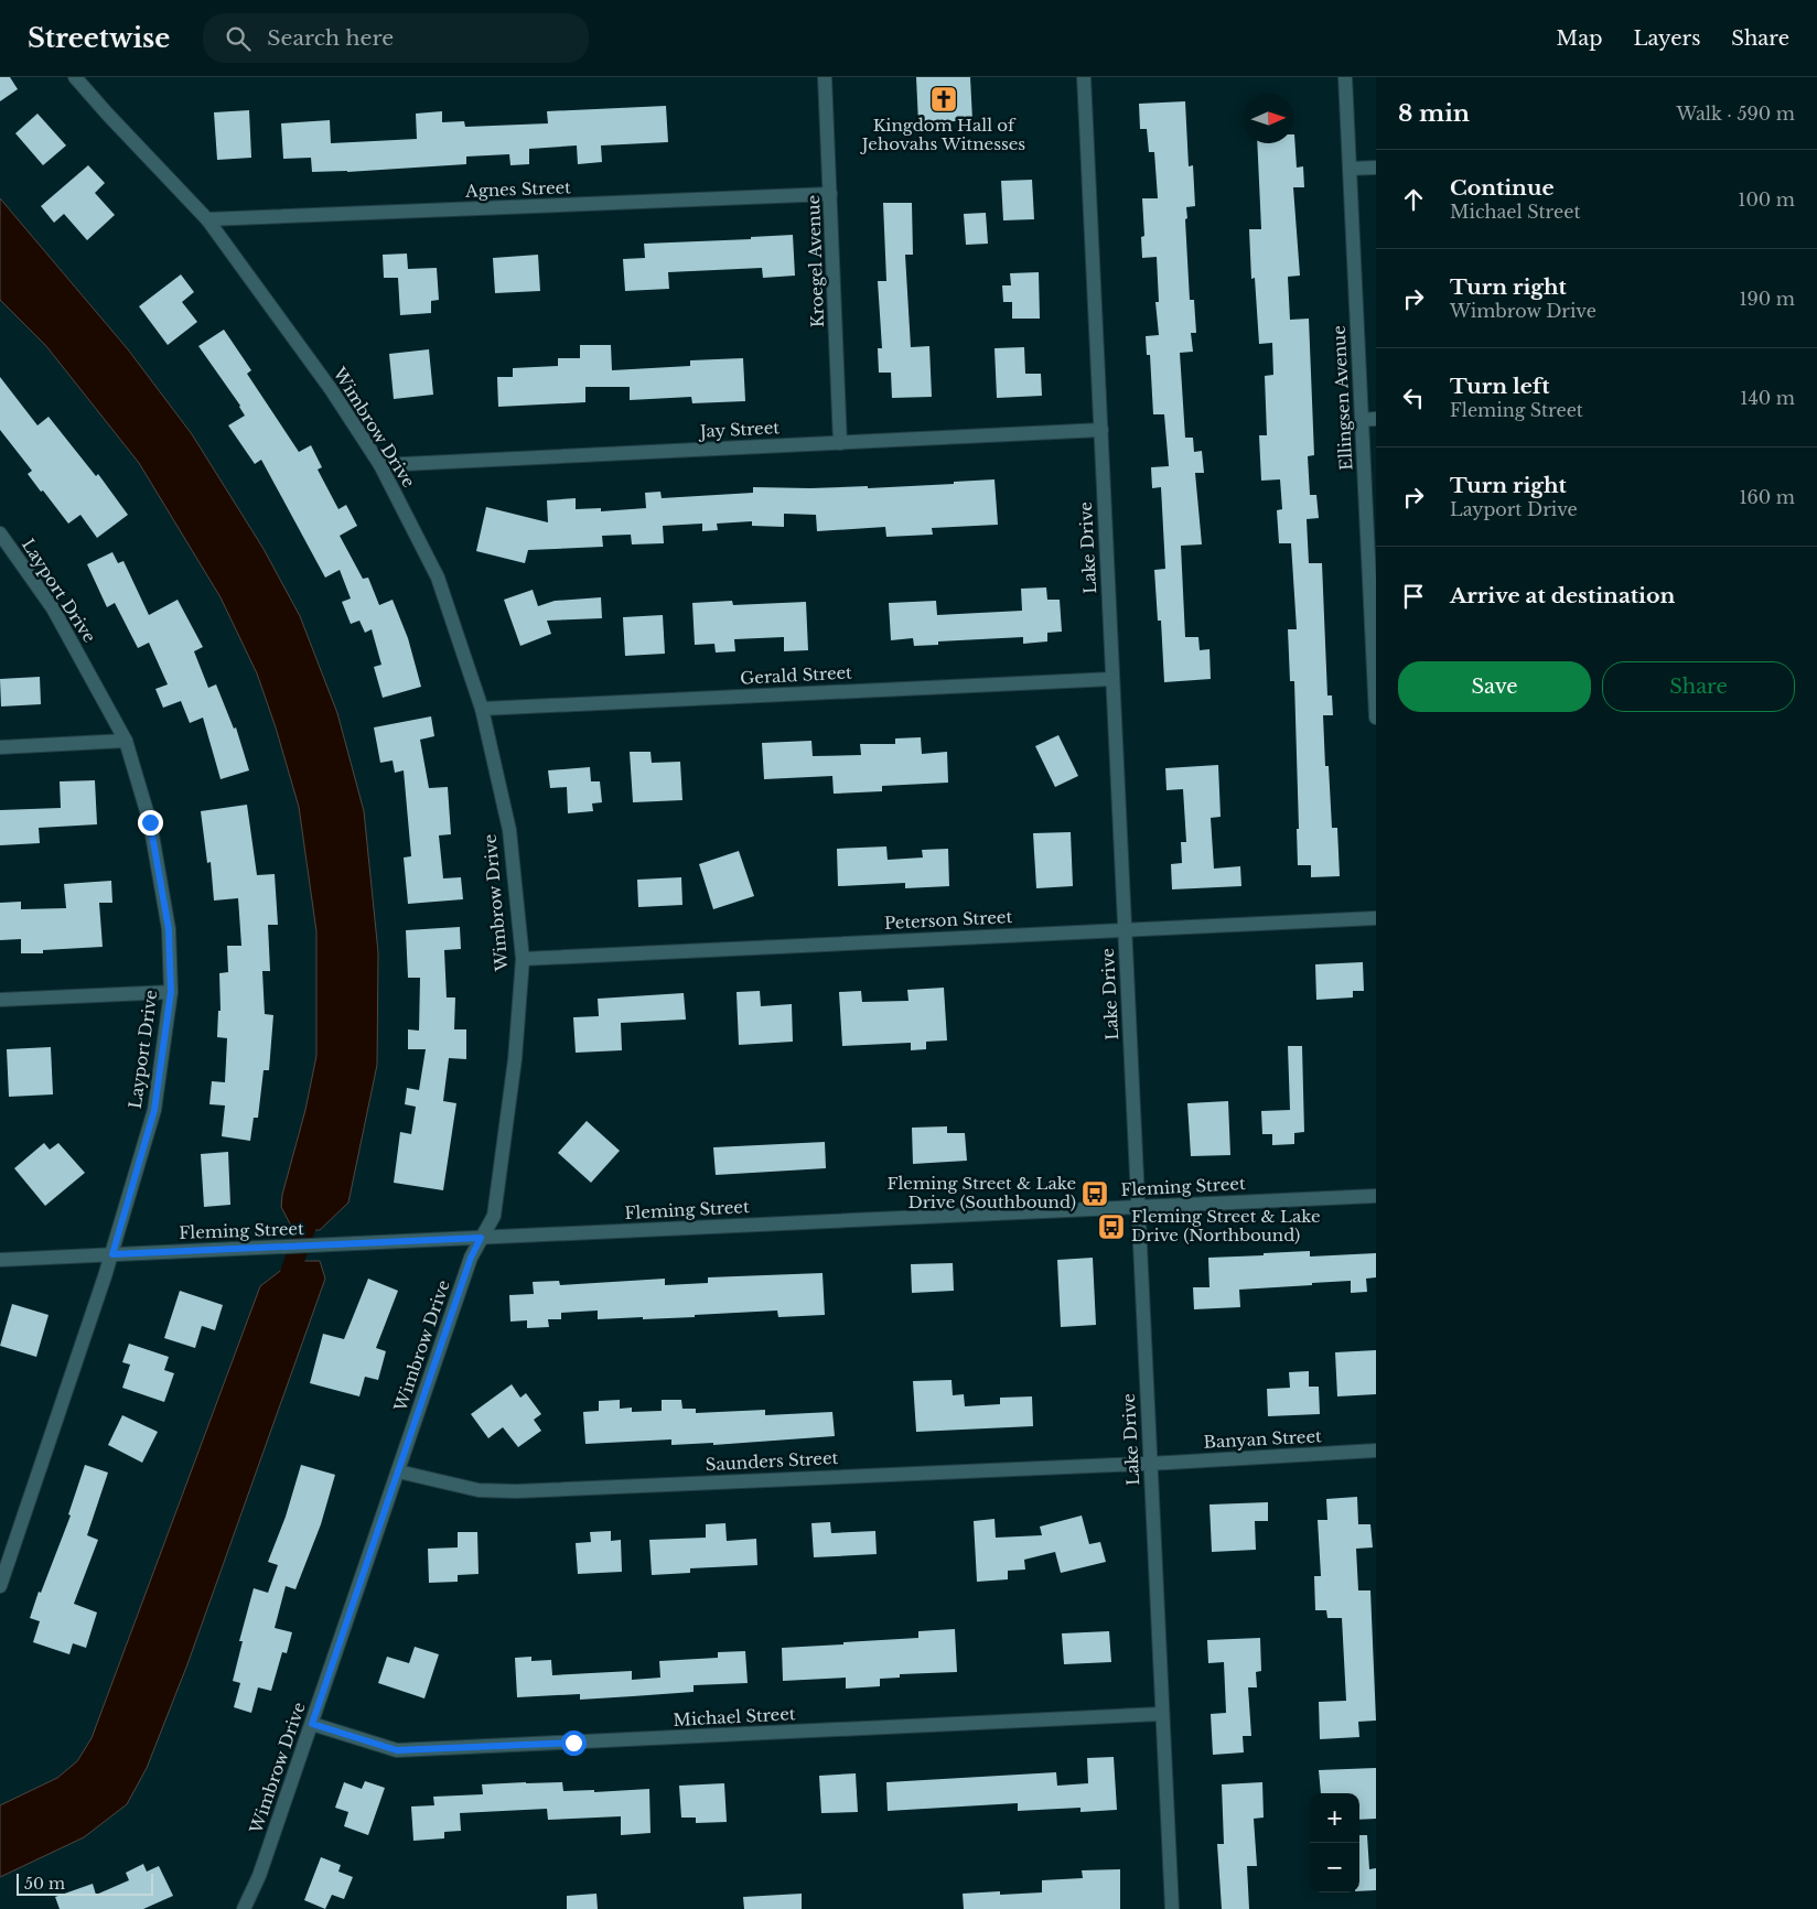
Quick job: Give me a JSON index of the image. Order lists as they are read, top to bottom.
{
  "streets": {
    "street": [
      "Agnes Street",
      "Kroegel Avenue",
      "Ellingsen Avenue",
      "Wimbrow Drive",
      "Jay Street",
      "Lake Drive",
      "Layport Drive",
      "Gerald Street",
      "Peterson Street",
      "Fleming Street",
      "Banyan Street",
      "Saunders Street",
      "Michael Street"
    ]
  },
  "crossings": [
    ["Agnes Street", "Kroegel Avenue"],
    ["Agnes Street", "Wimbrow Drive"],
    ["Kroegel Avenue", "Jay Street"],
    ["Wimbrow Drive", "Jay Street"],
    ["Wimbrow Drive", "Gerald Street"],
    ["Wimbrow Drive", "Peterson Street"],
    ["Wimbrow Drive", "Fleming Street"],
    ["Wimbrow Drive", "Saunders Street"],
    ["Wimbrow Drive", "Michael Street"],
    ["Jay Street", "Lake Drive"],
    ["Lake Drive", "Gerald Street"],
    ["Lake Drive", "Peterson Street"],
    ["Lake Drive", "Fleming Street"],
    ["Lake Drive", "Banyan Street"],
    ["Lake Drive", "Saunders Street"],
    ["Lake Drive", "Michael Street"],
    ["Layport Drive", "Fleming Street"],
    ["Banyan Street", "Saunders Street"]
  ],
  "places": {
    "church": ["Kingdom Hall of Jehovahs Witnesses"],
    "bus stop": ["Fleming Street & Lake Drive (Southbound)", "Fleming Street & Lake Drive (Northbound)"]
  },
  "scale_bar": "50 m",
  "north": "right",
  "page": {
    "header": "Streetwise",
    "search": "Search here",
    "nav": ["Map", "Layers", "Share"],
    "heading": ["8 min", "Walk · 590 m"],
    "list": [
      ["Continue", "Michael Street", "100 m"],
      ["Turn right", "Wimbrow Drive", "190 m"],
      ["Turn left", "Fleming Street", "140 m"],
      ["Turn right", "Layport Drive", "160 m"],
      "Arrive at destination"
    ],
    "buttons": ["Save", "Share"],
    "map_buttons": ["+", "−"],
    "scale": "50 m"
  }
}
